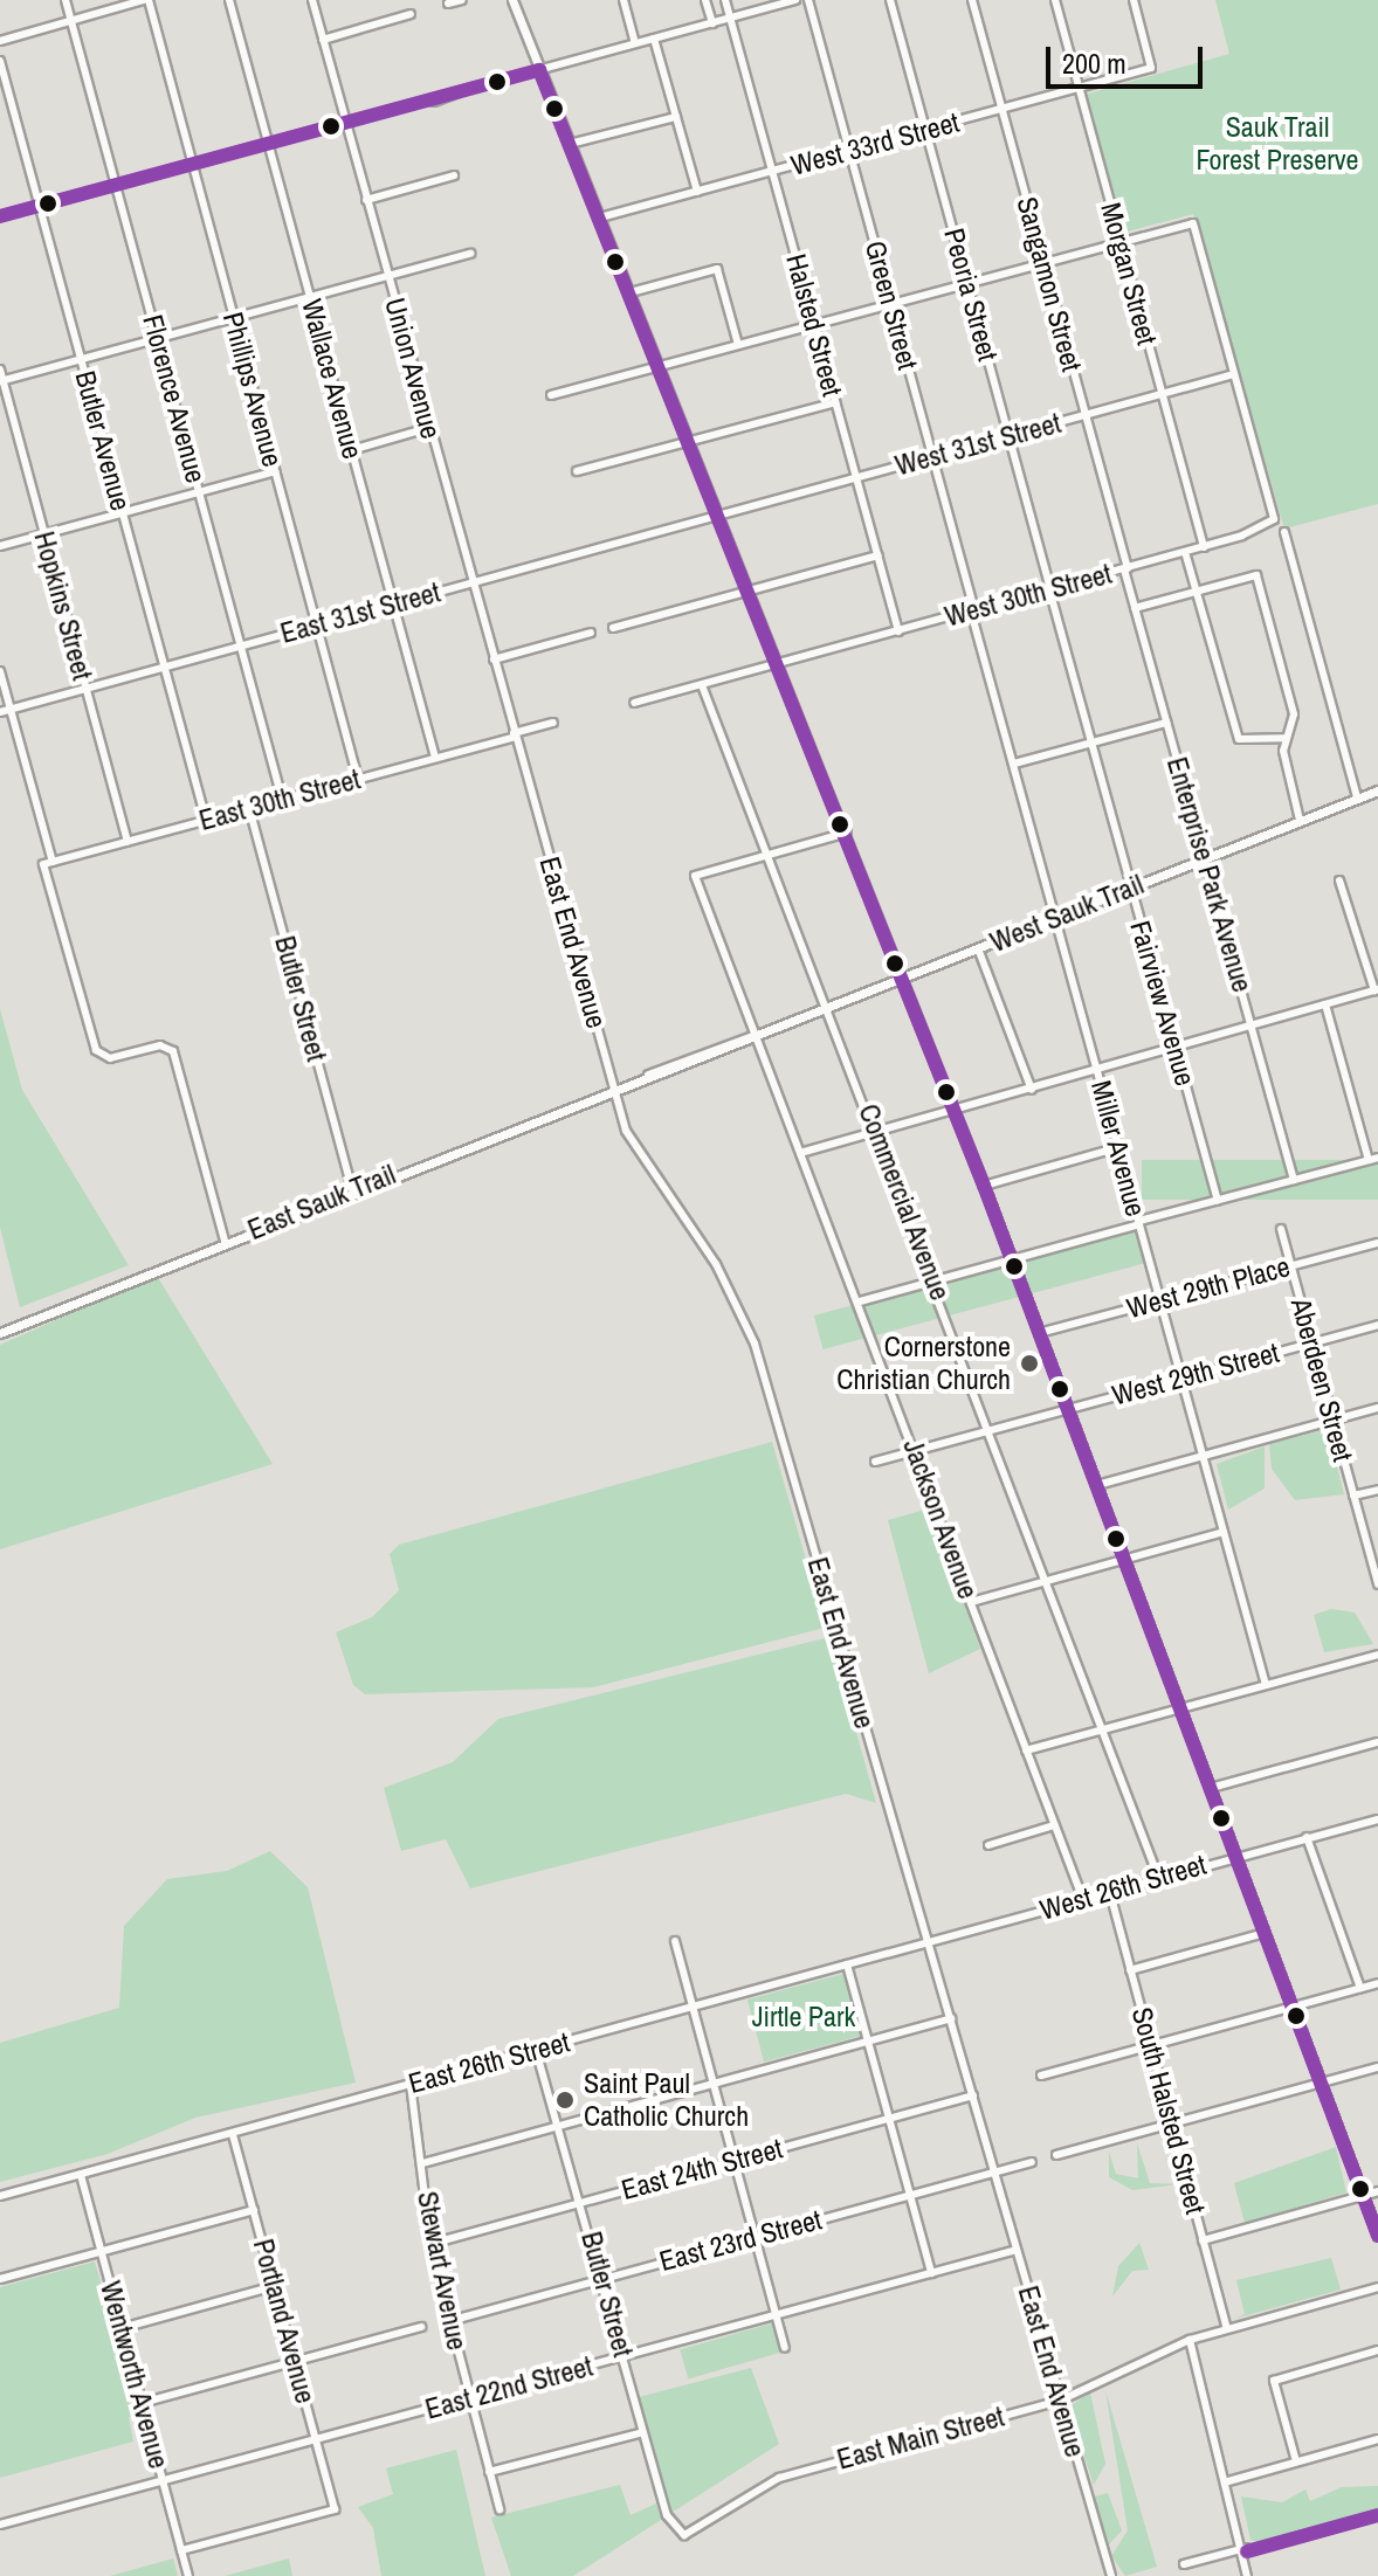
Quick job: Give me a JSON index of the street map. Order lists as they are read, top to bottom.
{
  "streets": {
    "main road": ["West Sauk Trail", "East Sauk Trail"],
    "street": [
      "West 33rd Street",
      "Morgan Street",
      "Sangamon Street",
      "Peoria Street",
      "Green Street",
      "Halsted Street",
      "Union Avenue",
      "Wallace Avenue",
      "Phillips Avenue",
      "Florence Avenue",
      "Butler Avenue",
      "West 31st Street",
      "West 30th Street",
      "Hopkins Street",
      "East 31st Street",
      "East 30th Street",
      "Enterprise Park Avenue",
      "East End Avenue",
      "Butler Street",
      "Fairview Avenue",
      "Miller Avenue",
      "Commercial Avenue",
      "West 29th Place",
      "West 29th Street",
      "Aberdeen Street",
      "Jackson Avenue",
      "West 26th Street",
      "East 26th Street",
      "South Halsted Street",
      "East 24th Street",
      "East 23rd Street",
      "Stewart Avenue",
      "Portland Avenue",
      "Wentworth Avenue",
      "East 22nd Street",
      "East Main Street"
    ]
  },
  "crossings": [
    ["West 33rd Street", "Morgan Street"],
    ["West 33rd Street", "Sangamon Street"],
    ["West 33rd Street", "Peoria Street"],
    ["West 33rd Street", "Green Street"],
    ["West 33rd Street", "Halsted Street"],
    ["Morgan Street", "West 31st Street"],
    ["Morgan Street", "West 30th Street"],
    ["Sangamon Street", "West 31st Street"],
    ["Sangamon Street", "West 30th Street"],
    ["Sangamon Street", "Enterprise Park Avenue"],
    ["Peoria Street", "West 31st Street"],
    ["Peoria Street", "West 30th Street"],
    ["Peoria Street", "Fairview Avenue"],
    ["Green Street", "West 31st Street"],
    ["Green Street", "West 30th Street"],
    ["Green Street", "Miller Avenue"],
    ["Halsted Street", "West 31st Street"],
    ["Halsted Street", "West 30th Street"],
    ["Union Avenue", "East 31st Street"],
    ["Union Avenue", "East 30th Street"],
    ["Union Avenue", "East End Avenue"],
    ["Wallace Avenue", "East 31st Street"],
    ["Wallace Avenue", "East 30th Street"],
    ["Phillips Avenue", "East 31st Street"],
    ["Phillips Avenue", "East 30th Street"],
    ["Florence Avenue", "East 31st Street"],
    ["Florence Avenue", "East 30th Street"],
    ["Butler Avenue", "East 31st Street"],
    ["Butler Avenue", "East 30th Street"],
    ["West 31st Street", "West 30th Street"],
    ["West 31st Street", "East 31st Street"],
    ["West 30th Street", "Enterprise Park Avenue"],
    ["West 30th Street", "Fairview Avenue"],
    ["West 30th Street", "Miller Avenue"],
    ["Hopkins Street", "East 31st Street"],
    ["Hopkins Street", "East 30th Street"],
    ["East 30th Street", "East End Avenue"],
    ["East 30th Street", "Butler Street"],
    ["Enterprise Park Avenue", "West Sauk Trail"],
    ["West Sauk Trail", "Fairview Avenue"],
    ["West Sauk Trail", "Miller Avenue"],
    ["West Sauk Trail", "East Sauk Trail"],
    ["West Sauk Trail", "Commercial Avenue"],
    ["West Sauk Trail", "Jackson Avenue"],
    ["East End Avenue", "East Sauk Trail"],
    ["East End Avenue", "East 26th Street"],
    ["East End Avenue", "East 24th Street"],
    ["East End Avenue", "East 23rd Street"],
    ["East End Avenue", "East 22nd Street"],
    ["East End Avenue", "East Main Street"],
    ["Butler Street", "East Sauk Trail"],
    ["Butler Street", "East 26th Street"],
    ["Butler Street", "East 24th Street"],
    ["Butler Street", "East 23rd Street"],
    ["Butler Street", "East 22nd Street"],
    ["Butler Street", "East Main Street"],
    ["Miller Avenue", "West 29th Place"],
    ["Miller Avenue", "West 29th Street"],
    ["Commercial Avenue", "West 29th Street"],
    ["Commercial Avenue", "Jackson Avenue"],
    ["Commercial Avenue", "West 26th Street"],
    ["West 29th Place", "Aberdeen Street"],
    ["West 29th Street", "Aberdeen Street"],
    ["West 29th Street", "Jackson Avenue"],
    ["Jackson Avenue", "West 26th Street"],
    ["West 26th Street", "East 26th Street"],
    ["West 26th Street", "South Halsted Street"],
    ["East 26th Street", "Stewart Avenue"],
    ["East 26th Street", "Portland Avenue"],
    ["East 26th Street", "Wentworth Avenue"],
    ["South Halsted Street", "East Main Street"],
    ["East 24th Street", "Stewart Avenue"],
    ["East 23rd Street", "Stewart Avenue"],
    ["Stewart Avenue", "East 22nd Street"],
    ["Portland Avenue", "Wentworth Avenue"],
    ["Portland Avenue", "East 22nd Street"],
    ["Wentworth Avenue", "East 22nd Street"]
  ],
  "parks": ["Sauk Trail Forest Preserve", "Jirtle Park"],
  "places": ["Cornerstone Christian Church", "Saint Paul Catholic Church"],
  "scale_bar": "200 m"
}
